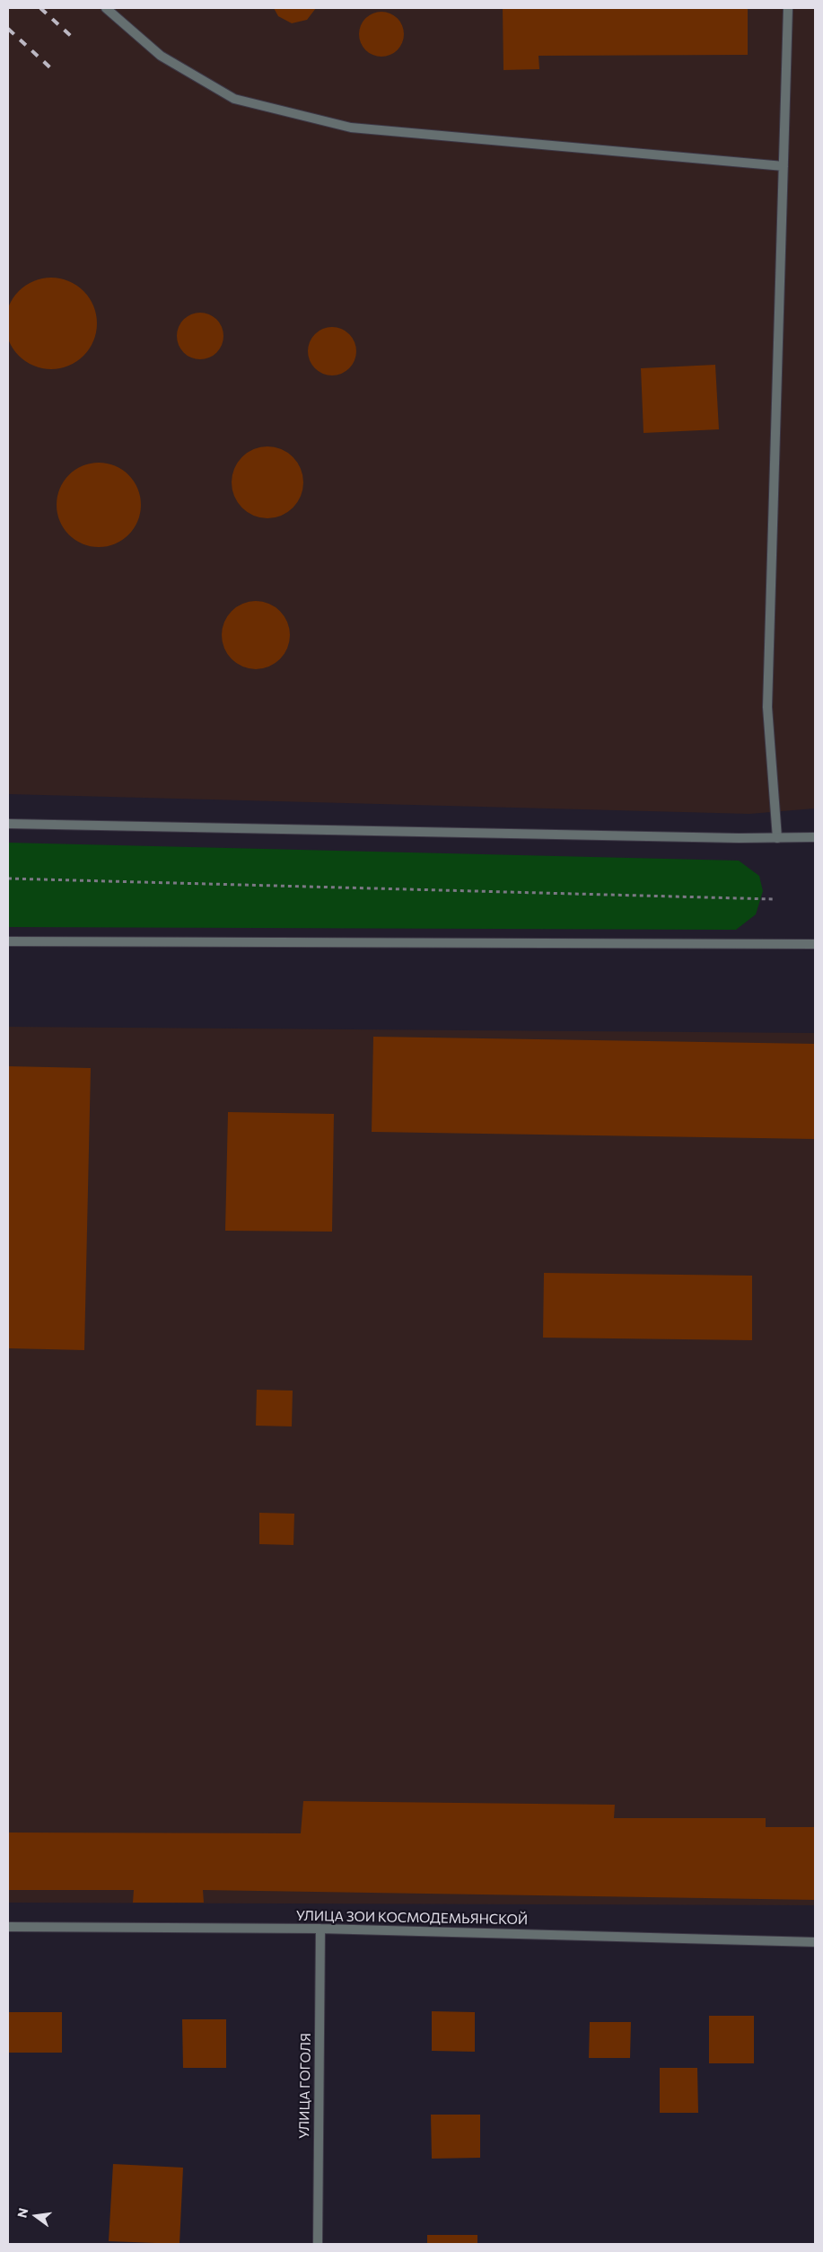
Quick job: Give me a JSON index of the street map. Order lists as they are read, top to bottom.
{
  "streets": {
    "street": ["УЛИЦА ЗОИ КОСМОДЕМЬЯНСКОЙ", "УЛИЦА ГОГОЛЯ"]
  },
  "crossings": [
    ["УЛИЦА ЗОИ КОСМОДЕМЬЯНСКОЙ", "УЛИЦА ГОГОЛЯ"]
  ],
  "north": "left"
}
